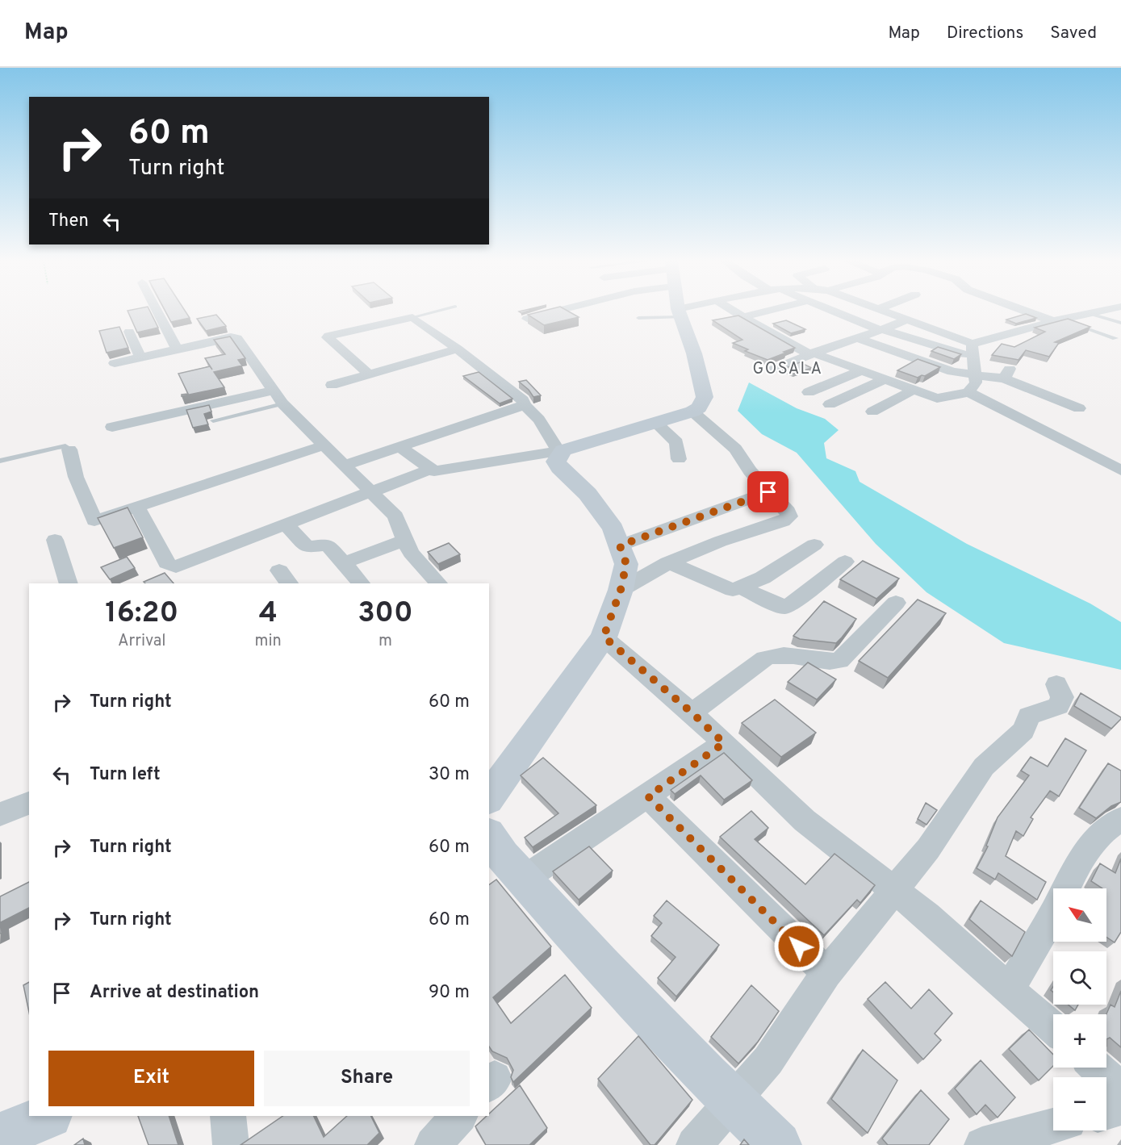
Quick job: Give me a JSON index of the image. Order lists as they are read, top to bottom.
{
  "districts": ["GOSALA"],
  "north": "top left",
  "page": {
    "header": "Map",
    "nav": ["Map", "Directions", "Saved"],
    "turn": ["60 m", "Turn right"],
    "then": "Then",
    "eta": [
      "16:20",
      "Arrival",
      "4",
      "min",
      "300",
      "m"
    ],
    "list": [
      {
        "name": "Turn right",
        "value": "60 m"
      },
      {
        "name": "Turn left",
        "value": "30 m"
      },
      {
        "name": "Turn right",
        "value": "60 m"
      },
      {
        "name": "Turn right",
        "value": "60 m"
      },
      {
        "name": "Arrive at destination",
        "value": "90 m"
      }
    ],
    "map_buttons": ["+", "−"],
    "buttons": ["Exit", "Share"]
  }
}
